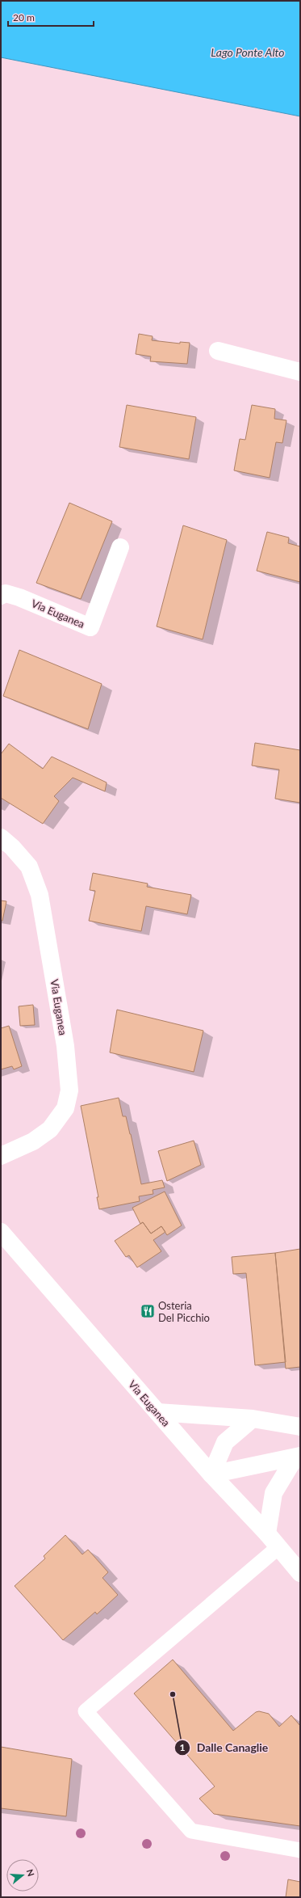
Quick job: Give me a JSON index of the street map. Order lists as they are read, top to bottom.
{
  "streets": {
    "street": ["Via Euganea"]
  },
  "water": ["Lago Ponte Alto"],
  "places": {
    "restaurant": ["Osteria Del Picchio"],
    "other": ["Dalle Canaglie"]
  },
  "scale_bar": "20 m",
  "north": "right"
}
